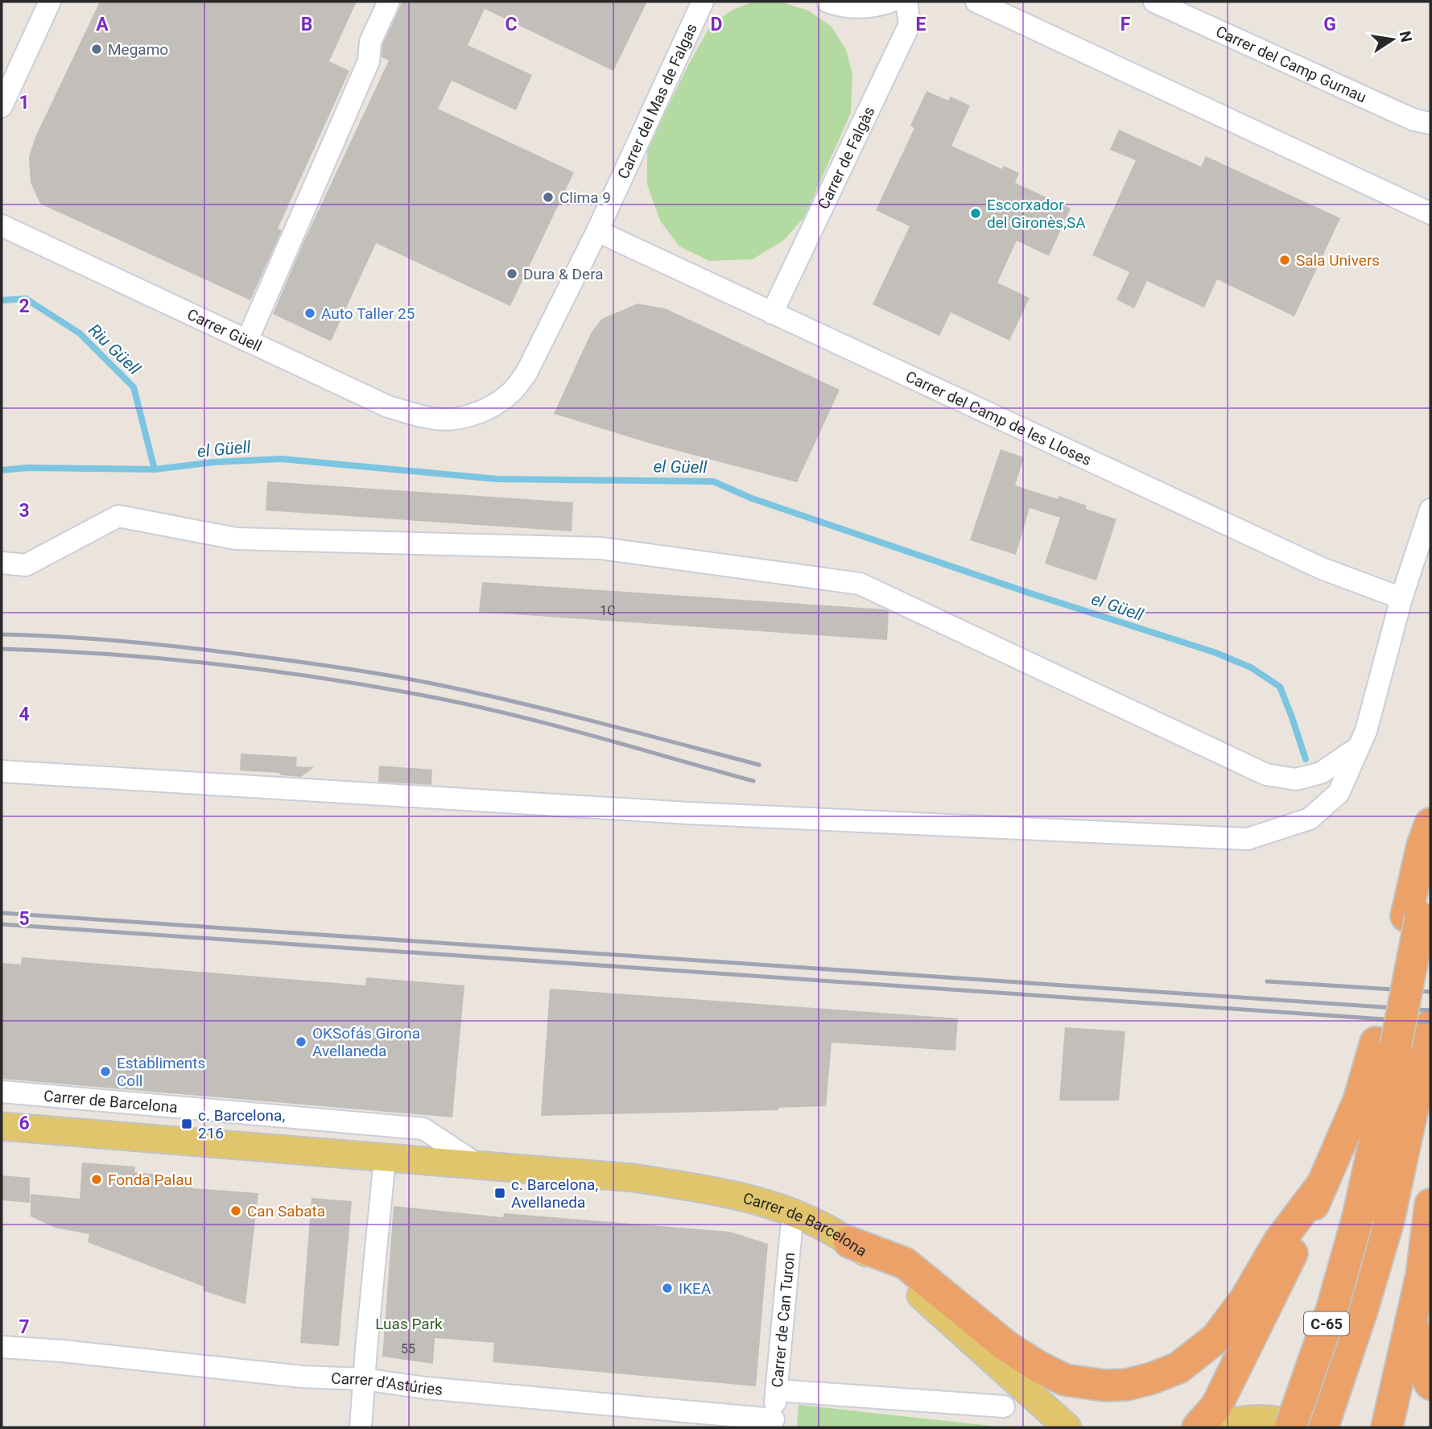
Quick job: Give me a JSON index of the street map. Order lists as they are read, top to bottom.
{
  "streets": {
    "highway": ["C-65"],
    "main road": ["Carrer de Barcelona"],
    "street": [
      "Carrer del Camp Gurnau",
      "Carrer del Mas de Falgas",
      "Carrer de Falgàs",
      "Carrer Güell",
      "Carrer del Camp de les Lloses",
      "Carrer de Can Turon",
      "Carrer d'Astúries"
    ]
  },
  "crossings": [
    ["Carrer del Mas de Falgas", "Carrer Güell"],
    ["Carrer del Mas de Falgas", "Carrer del Camp de les Lloses"],
    ["Carrer de Falgàs", "Carrer del Camp de les Lloses"],
    ["Carrer Güell", "Carrer del Camp de les Lloses"],
    ["Carrer de Barcelona", "Carrer de Can Turon"],
    ["Carrer de Can Turon", "Carrer d'Astúries"]
  ],
  "water": ["Riu Güell", "el Güell"],
  "parks": ["Luas Park"],
  "places": {
    "other": [
      "Megamo",
      "Clima 9",
      "Escorxador del Gironès,SA",
      "Sala Univers",
      "Dura & Dera",
      "Auto Taller 25",
      "OKSofás Girona Avellaneda",
      "Establiments Coll",
      "Fonda Palau",
      "Can Sabata",
      "IKEA"
    ],
    "transit": ["c. Barcelona, 216", "c. Barcelona, Avellaneda"]
  },
  "house_numbers": ["1C", "55"],
  "north": "right",
  "grid": {
    "columns": [
      "A",
      "B",
      "C",
      "D",
      "E",
      "F",
      "G"
    ],
    "rows": [
      "1",
      "2",
      "3",
      "4",
      "5",
      "6",
      "7"
    ]
  }
}
